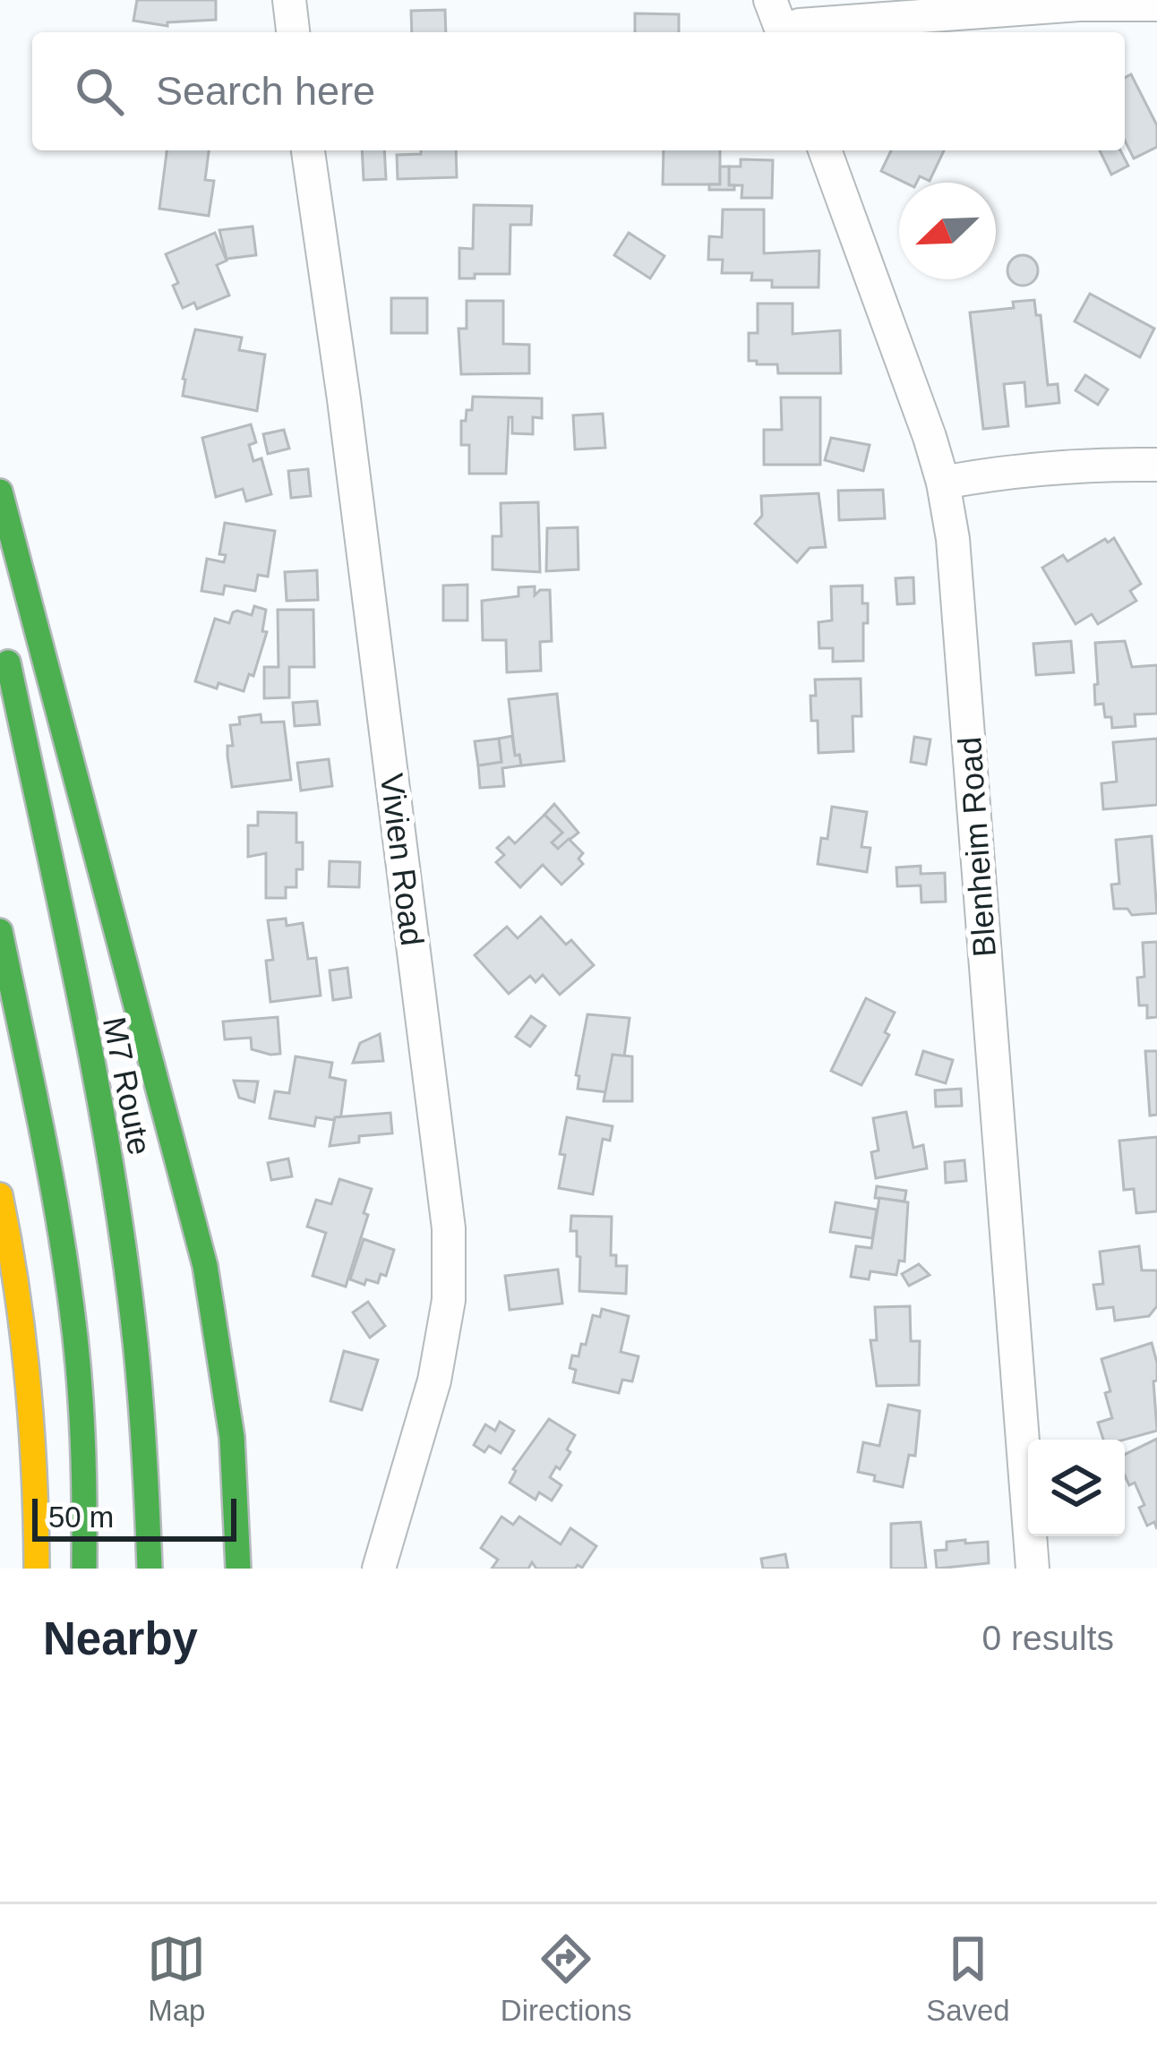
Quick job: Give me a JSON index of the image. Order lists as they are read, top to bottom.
{
  "streets": {
    "highway": ["M7 Route"],
    "street": ["Blenheim Road", "Vivien Road"]
  },
  "scale_bar": "50 m",
  "north": "bottom left",
  "page": {
    "search": "Search here",
    "scale": "50 m",
    "heading": ["Nearby", "0 results"],
    "nav": ["Map", "Directions", "Saved"]
  }
}
